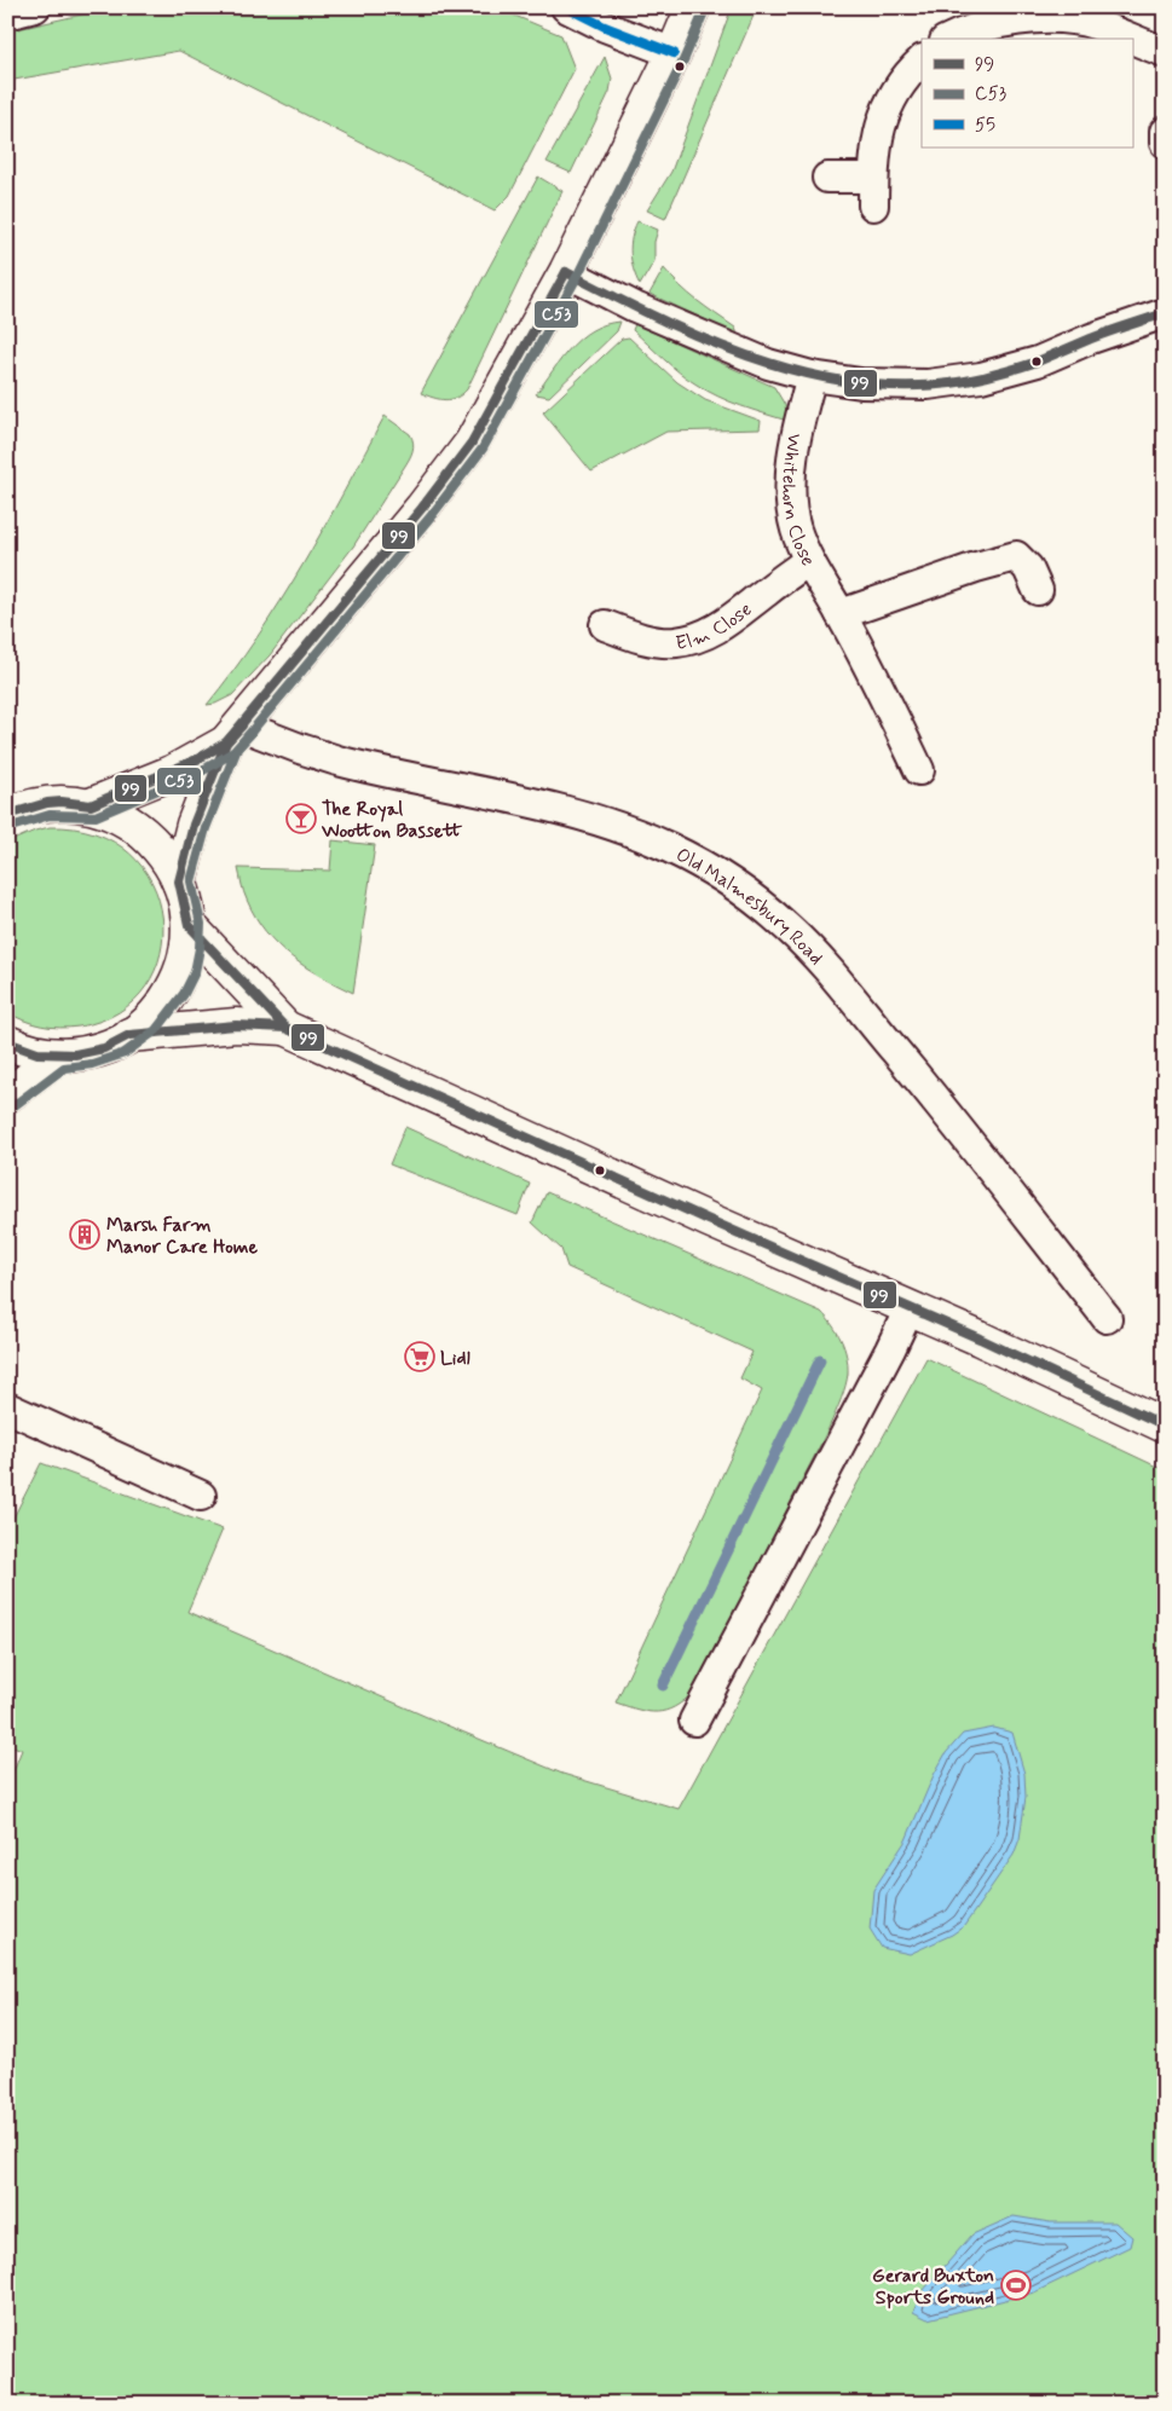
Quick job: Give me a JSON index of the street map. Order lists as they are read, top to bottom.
{
  "streets": {
    "street": ["Whitehorn Close", "Elm Close", "Old Malmesbury Road"]
  },
  "crossings": [
    ["Whitehorn Close", "Elm Close"]
  ],
  "places": {
    "bar": ["The Royal Wootton Bassett"],
    "building": ["Marsh Farm Manor Care Home"],
    "supermarket": ["Lidl"],
    "sports": ["Gerard Buxton Sports Ground"]
  },
  "lines": ["transit line 55", "transit line C53", "transit line 99"],
  "legend": ["99", "C53", "55"]
}
